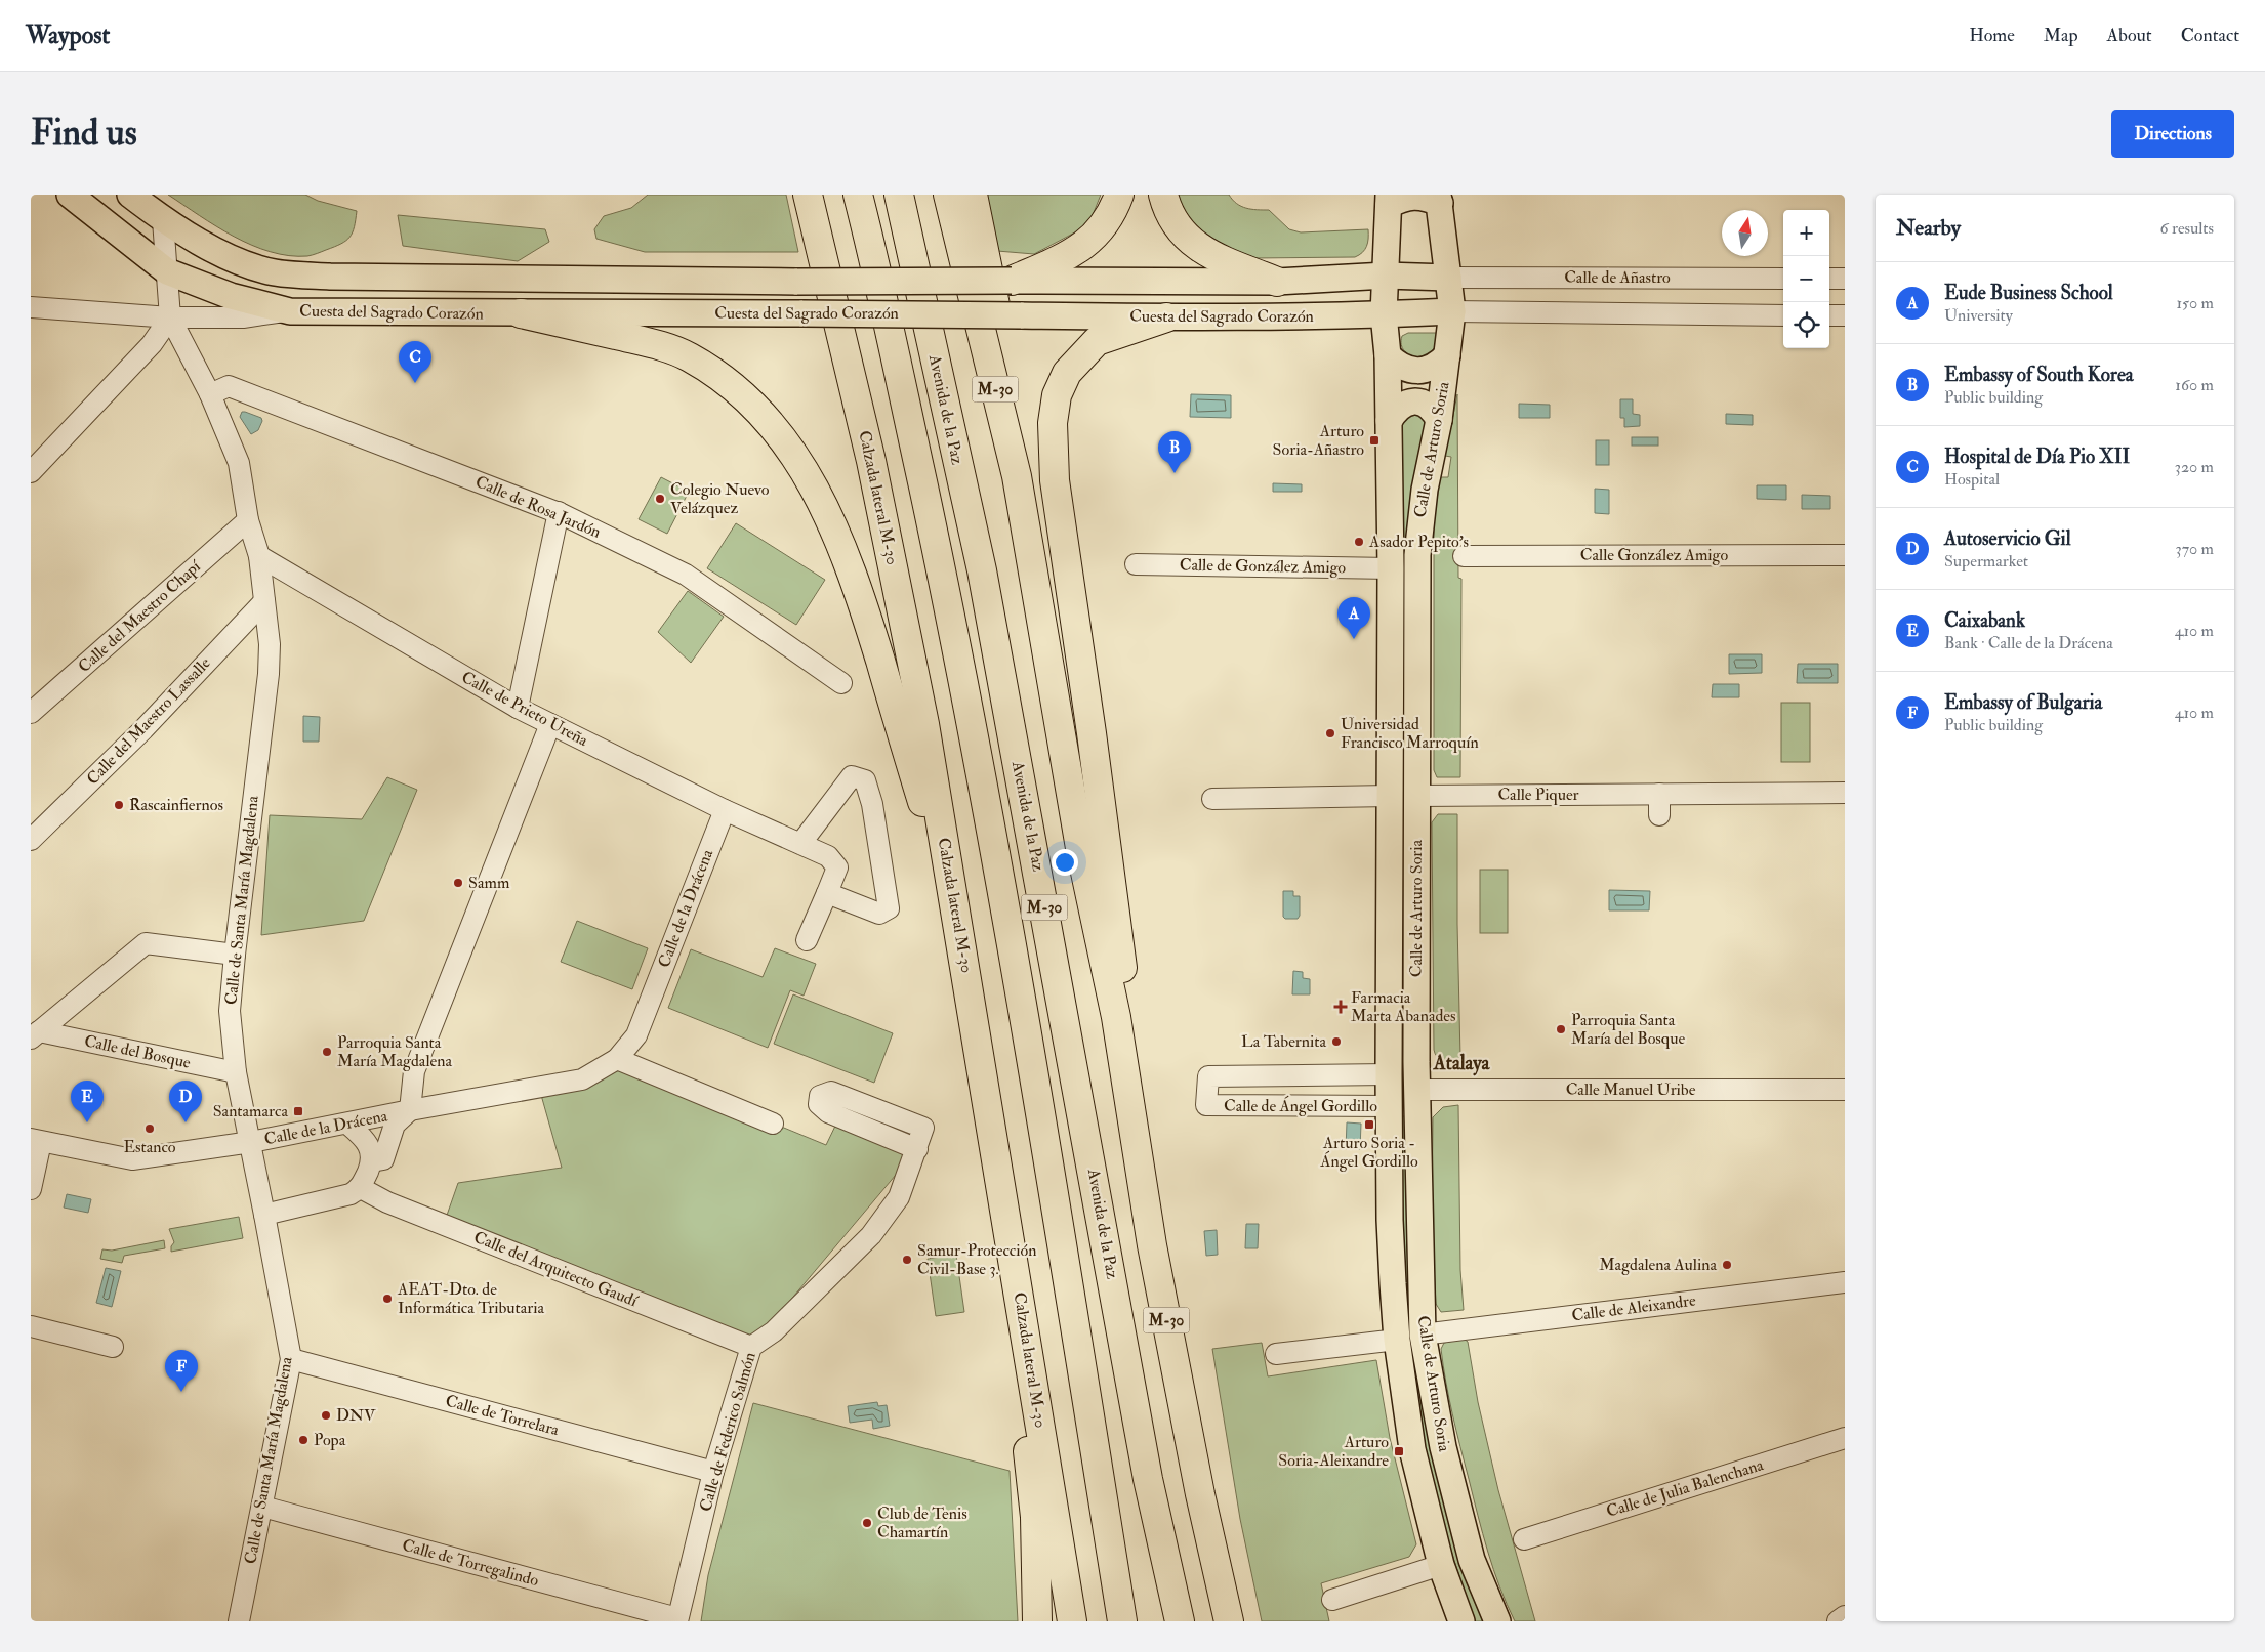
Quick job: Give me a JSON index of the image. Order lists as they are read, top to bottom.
{
  "streets": {
    "highway": ["M-30", "Avenida de la Paz", "Calzada lateral M-30"],
    "main road": ["Cuesta del Sagrado Corazón", "Calle de Arturo Soria"],
    "street": [
      "Calle de Añastro",
      "Calle de Rosa Jardón",
      "Calle González Amigo",
      "Calle de González Amigo",
      "Calle del Maestro Chapí",
      "Calle de Prieto Ureña",
      "Calle del Maestro Lassalle",
      "Calle Piquer",
      "Calle de Santa María Magdalena",
      "Calle de la Drácena",
      "Calle del Bosque",
      "Calle Manuel Uribe",
      "Calle de Ángel Gordillo",
      "Calle del Arquitecto Gaudí",
      "Calle de Aleixandre",
      "Calle de Torrelara",
      "Calle de Federico Salmón",
      "Calle de Julia Balenchana",
      "Calle de Torregalindo"
    ]
  },
  "crossings": [
    ["Calle de Añastro", "Calle de Arturo Soria"],
    ["Cuesta del Sagrado Corazón", "Calle de Arturo Soria"],
    ["Cuesta del Sagrado Corazón", "Calle de Santa María Magdalena"],
    ["Calle de Arturo Soria", "Calle de González Amigo"],
    ["Calle de Arturo Soria", "Calle Piquer"],
    ["Calle de Arturo Soria", "Calle Manuel Uribe"],
    ["Calle de Arturo Soria", "Calle de Ángel Gordillo"],
    ["Calle de Arturo Soria", "Calle de Aleixandre"],
    ["Calle de Rosa Jardón", "Calle de Santa María Magdalena"],
    ["Calle del Maestro Chapí", "Calle de Santa María Magdalena"],
    ["Calle de Prieto Ureña", "Calle de Santa María Magdalena"],
    ["Calle de Prieto Ureña", "Calle de la Drácena"],
    ["Calle del Maestro Lassalle", "Calle de Santa María Magdalena"],
    ["Calle de Santa María Magdalena", "Calle de la Drácena"],
    ["Calle de Santa María Magdalena", "Calle del Bosque"],
    ["Calle de Santa María Magdalena", "Calle de Torrelara"],
    ["Calle de Santa María Magdalena", "Calle de Torregalindo"],
    ["Calle del Arquitecto Gaudí", "Calle de Federico Salmón"],
    ["Calle de Torrelara", "Calle de Federico Salmón"],
    ["Calle de Federico Salmón", "Calle de Torregalindo"]
  ],
  "districts": ["Atalaya"],
  "places": {
    "transit": [
      "Arturo Soria-Añastro",
      "Santamarca",
      "Arturo Soria - Ángel Gordillo",
      "Arturo Soria-Aleixandre"
    ],
    "other": [
      "Colegio Nuevo Velázquez",
      "Asador Pepito's",
      "Universidad Francisco Marroquín",
      "Rascainfiernos",
      "Samm",
      "Parroquia Santa María del Bosque",
      "La Tabernita",
      "Parroquia Santa María Magdalena",
      "Estanco",
      "Samur-Protección Civil-Base 3.",
      "Magdalena Aulina",
      "AEAT-Dto. de Informática Tributaria",
      "DNV",
      "Popa",
      "Club de Tenis Chamartín"
    ],
    "health": ["Farmacia Marta Abanades"]
  },
  "north": "top",
  "page": {
    "header": "Waypost",
    "nav": [
      "Home",
      "Map",
      "About",
      "Contact"
    ],
    "buttons": "Directions",
    "title": "Find us",
    "heading": ["Nearby", "6 results"],
    "map_buttons": ["+", "−"],
    "list": [
      {
        "mark": "A",
        "name": "Eude Business School",
        "note": "University",
        "value": "150 m"
      },
      {
        "mark": "B",
        "name": "Embassy of South Korea",
        "note": "Public building",
        "value": "160 m"
      },
      {
        "mark": "C",
        "name": "Hospital de Día Pio XII",
        "note": "Hospital",
        "value": "320 m"
      },
      {
        "mark": "D",
        "name": "Autoservicio Gil",
        "note": "Supermarket",
        "value": "370 m"
      },
      {
        "mark": "E",
        "name": "Caixabank",
        "note": "Bank · Calle de la Drácena",
        "value": "410 m"
      },
      {
        "mark": "F",
        "name": "Embassy of Bulgaria",
        "note": "Public building",
        "value": "410 m"
      }
    ],
    "pins": [
      "C",
      "B",
      "A",
      "D",
      "E",
      "F"
    ]
  }
}
